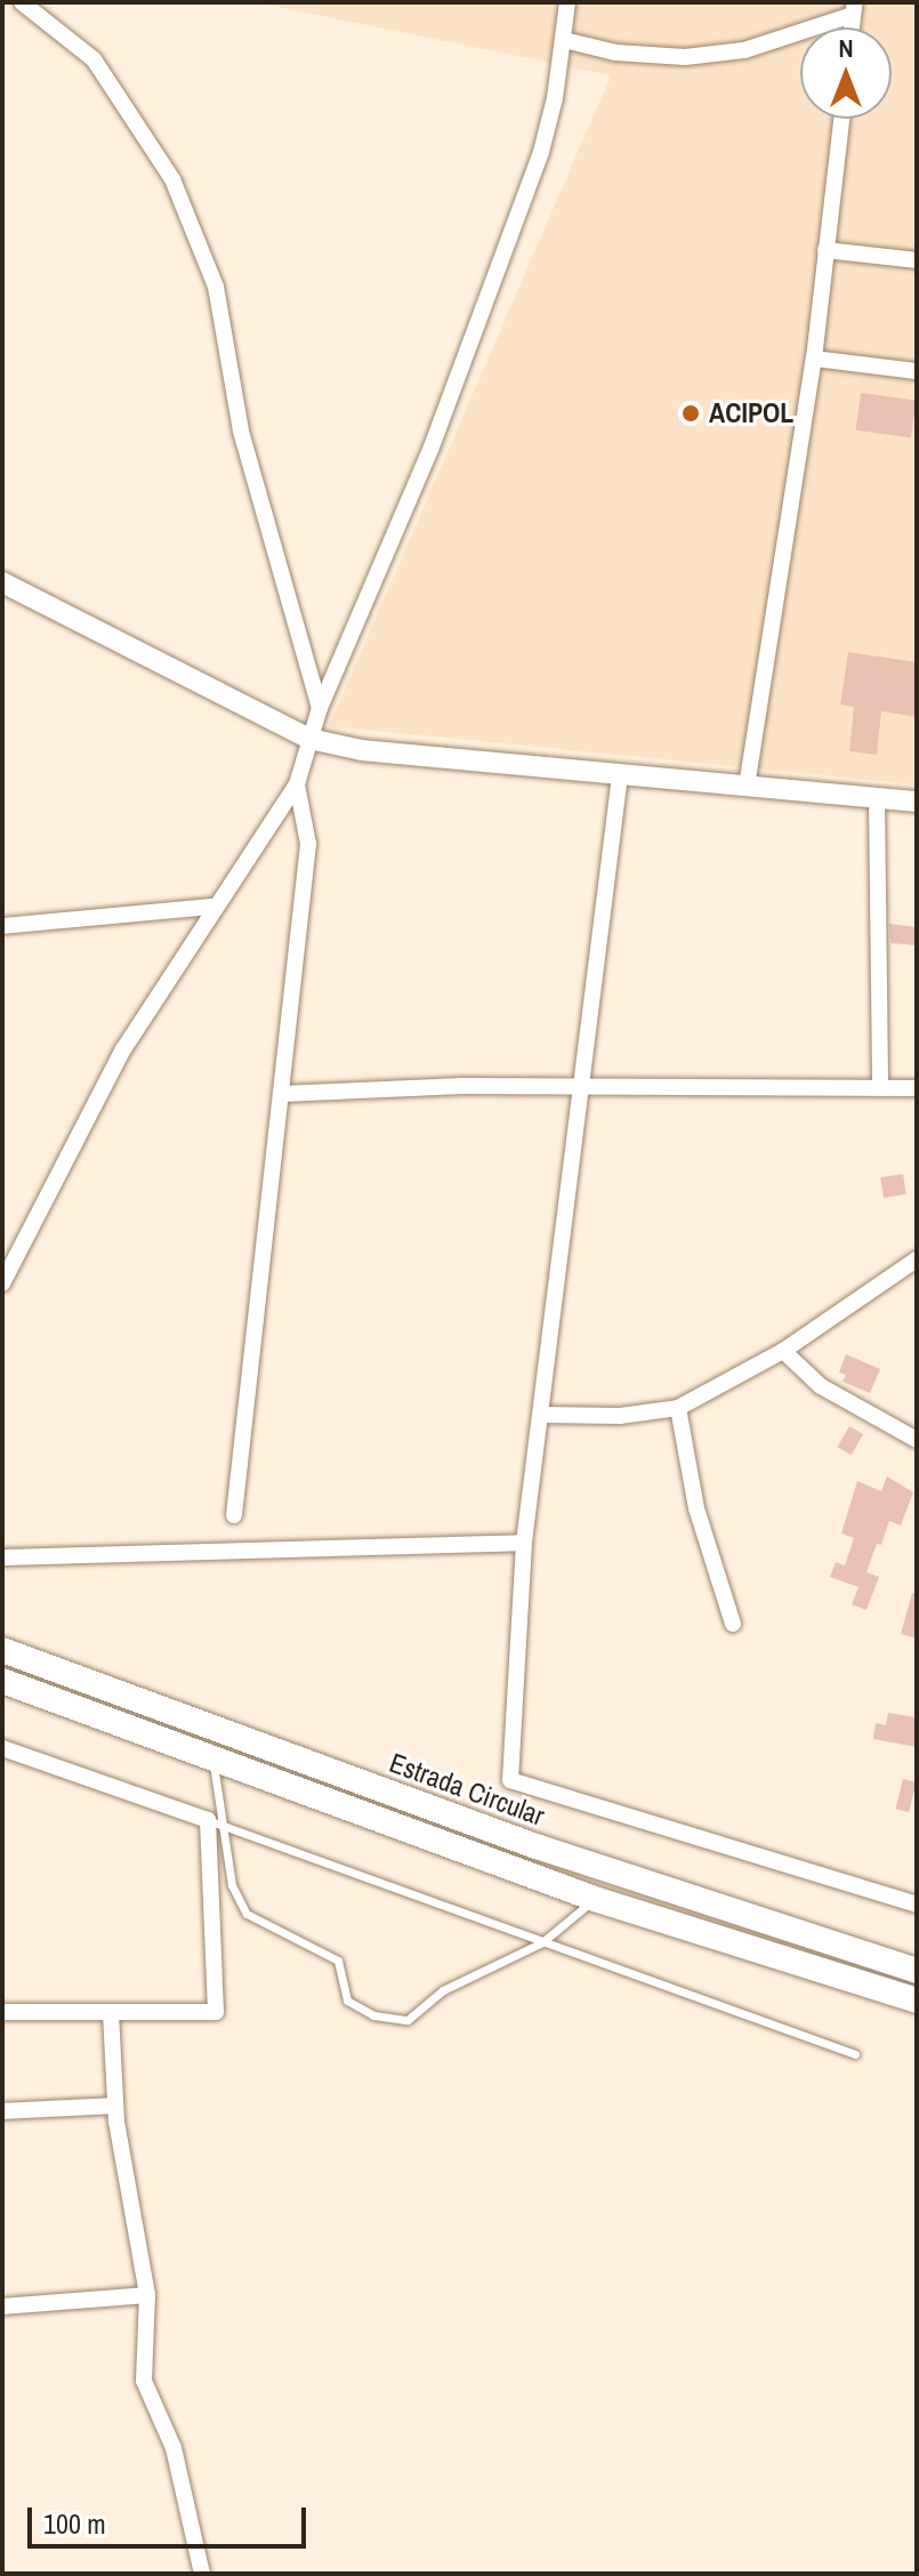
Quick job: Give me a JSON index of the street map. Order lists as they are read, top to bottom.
{
  "streets": {
    "main road": ["Estrada Circular"]
  },
  "places": ["ACIPOL"],
  "scale_bar": "100 m",
  "north": "top"
}
